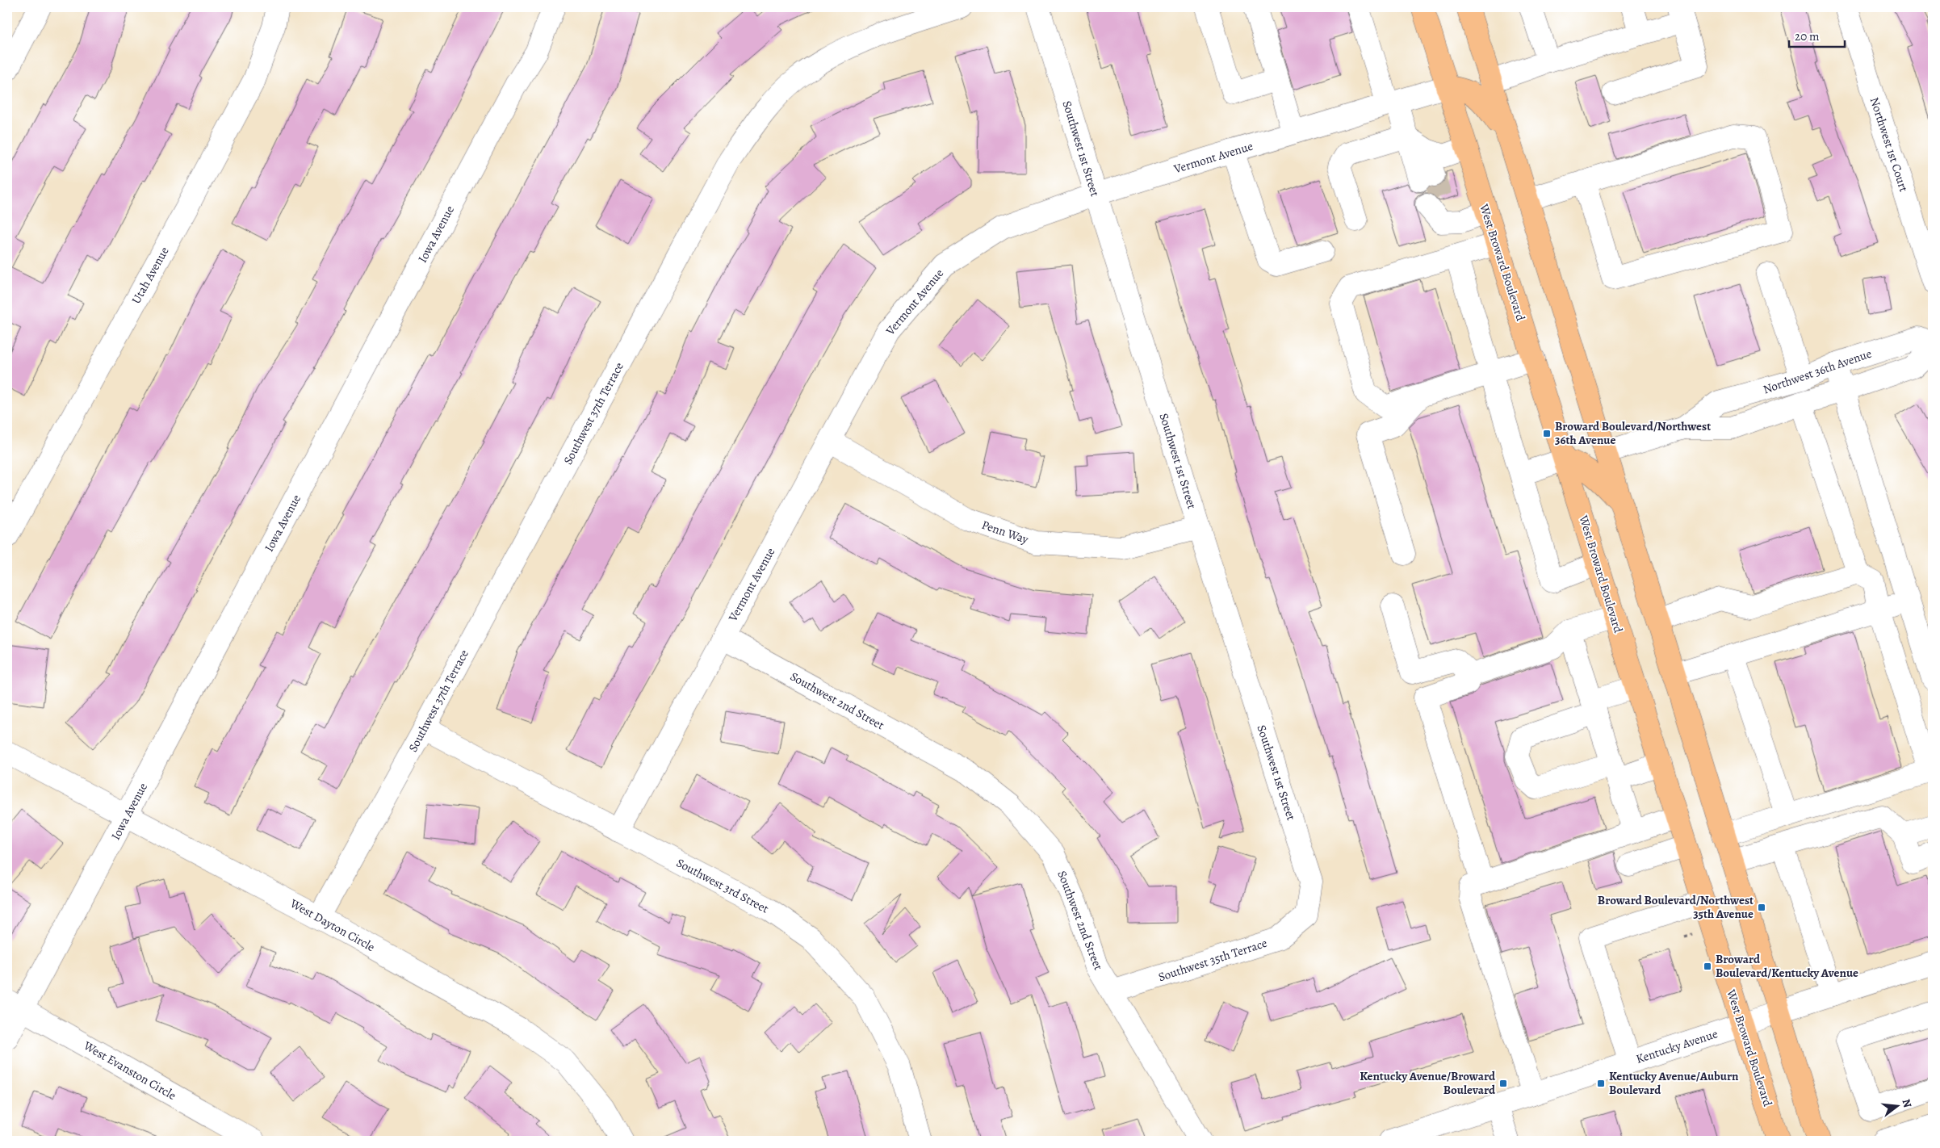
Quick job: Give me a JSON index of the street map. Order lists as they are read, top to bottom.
{
  "streets": {
    "main road": ["West Broward Boulevard"],
    "street": [
      "Northwest 1st Court",
      "Southwest 1st Street",
      "Vermont Avenue",
      "Iowa Avenue",
      "Utah Avenue",
      "Northwest 36th Avenue",
      "Southwest 37th Terrace",
      "Penn Way",
      "Southwest 2nd Street",
      "Southwest 3rd Street",
      "West Dayton Circle",
      "Southwest 35th Terrace",
      "Kentucky Avenue",
      "West Evanston Circle"
    ]
  },
  "crossings": [
    ["Southwest 1st Street", "Vermont Avenue"],
    ["Southwest 1st Street", "Penn Way"],
    ["Southwest 1st Street", "Southwest 35th Terrace"],
    ["Vermont Avenue", "West Broward Boulevard"],
    ["Vermont Avenue", "Penn Way"],
    ["Vermont Avenue", "Southwest 2nd Street"],
    ["Vermont Avenue", "Southwest 3rd Street"],
    ["Iowa Avenue", "West Dayton Circle"],
    ["Iowa Avenue", "West Evanston Circle"],
    ["West Broward Boulevard", "Kentucky Avenue"],
    ["Southwest 37th Terrace", "Southwest 3rd Street"],
    ["Southwest 37th Terrace", "West Dayton Circle"],
    ["Southwest 2nd Street", "Southwest 35th Terrace"]
  ],
  "places": {
    "transit": [
      "Broward Boulevard/Northwest 36th Avenue",
      "Broward Boulevard/Northwest 35th Avenue",
      "Broward Boulevard/Kentucky Avenue",
      "Kentucky Avenue/Broward Boulevard",
      "Kentucky Avenue/Auburn Boulevard"
    ]
  },
  "scale_bar": "20 m",
  "north": "right"
}
